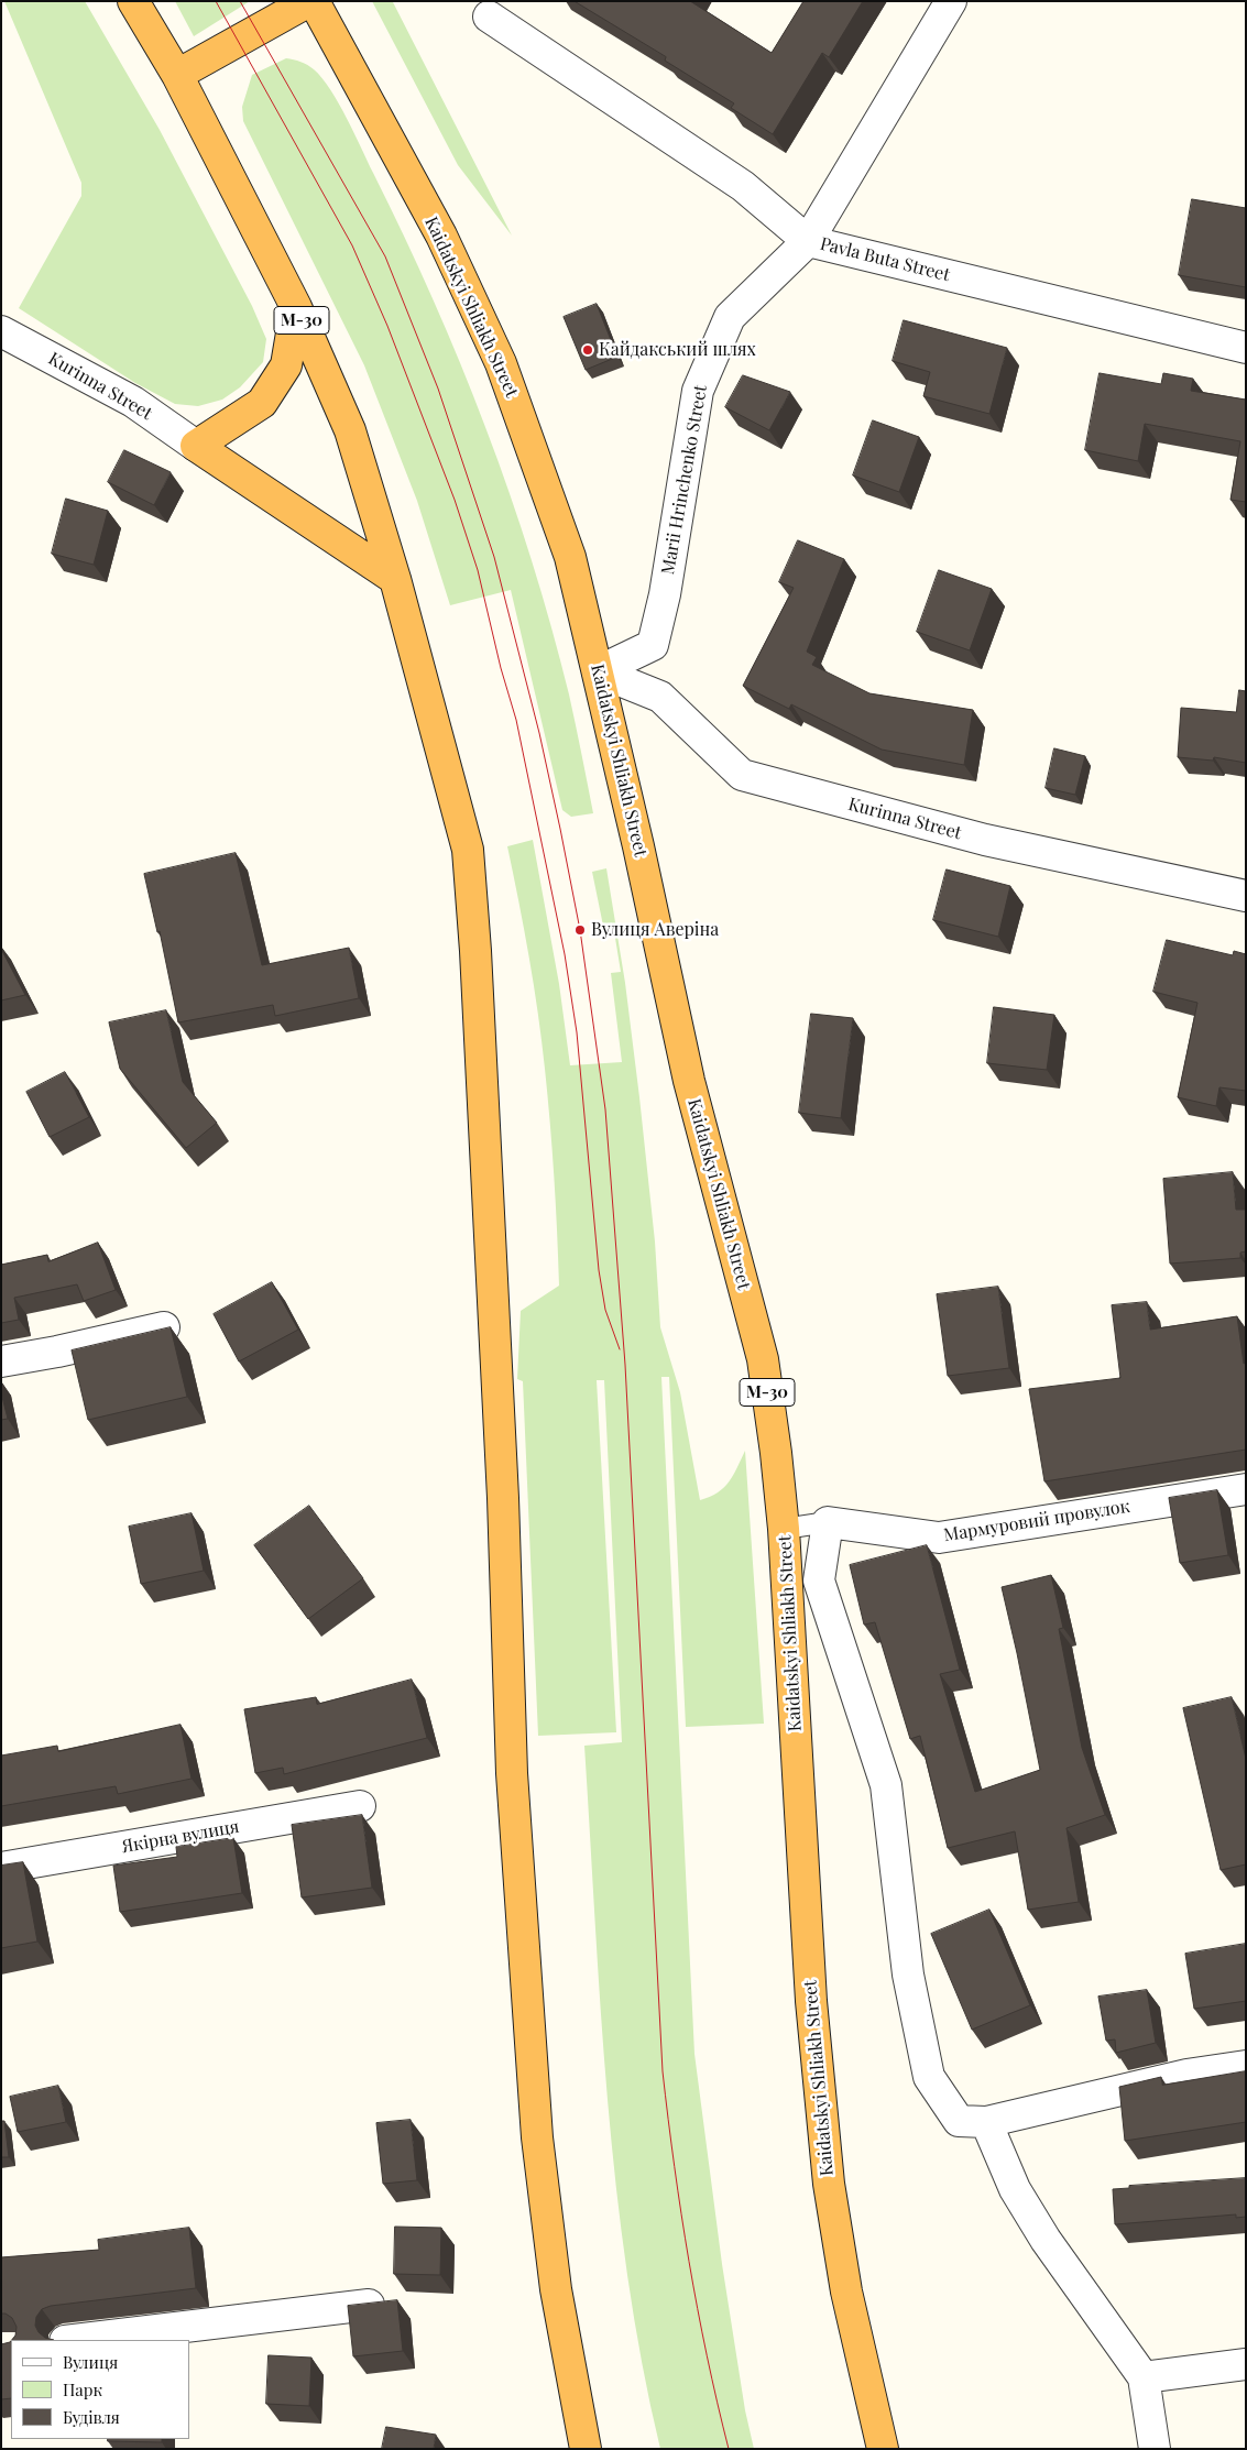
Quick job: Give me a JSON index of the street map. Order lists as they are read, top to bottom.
{
  "streets": {
    "highway": ["Kaidatskyi Shliakh Street", "М-30"],
    "street": [
      "Pavla Buta Street",
      "Kurinna Street",
      "Marii Hrinchenko Street",
      "Мармуровий провулок",
      "Якірна вулиця"
    ]
  },
  "crossings": [
    ["Pavla Buta Street", "Marii Hrinchenko Street"],
    ["Kaidatskyi Shliakh Street", "Kurinna Street"],
    ["Kaidatskyi Shliakh Street", "Marii Hrinchenko Street"],
    ["Kurinna Street", "Marii Hrinchenko Street"]
  ],
  "places": ["Кайдакський шлях", "Вулиця Аверіна"],
  "legend": ["Вулиця", "Парк", "Будівля"]
}
